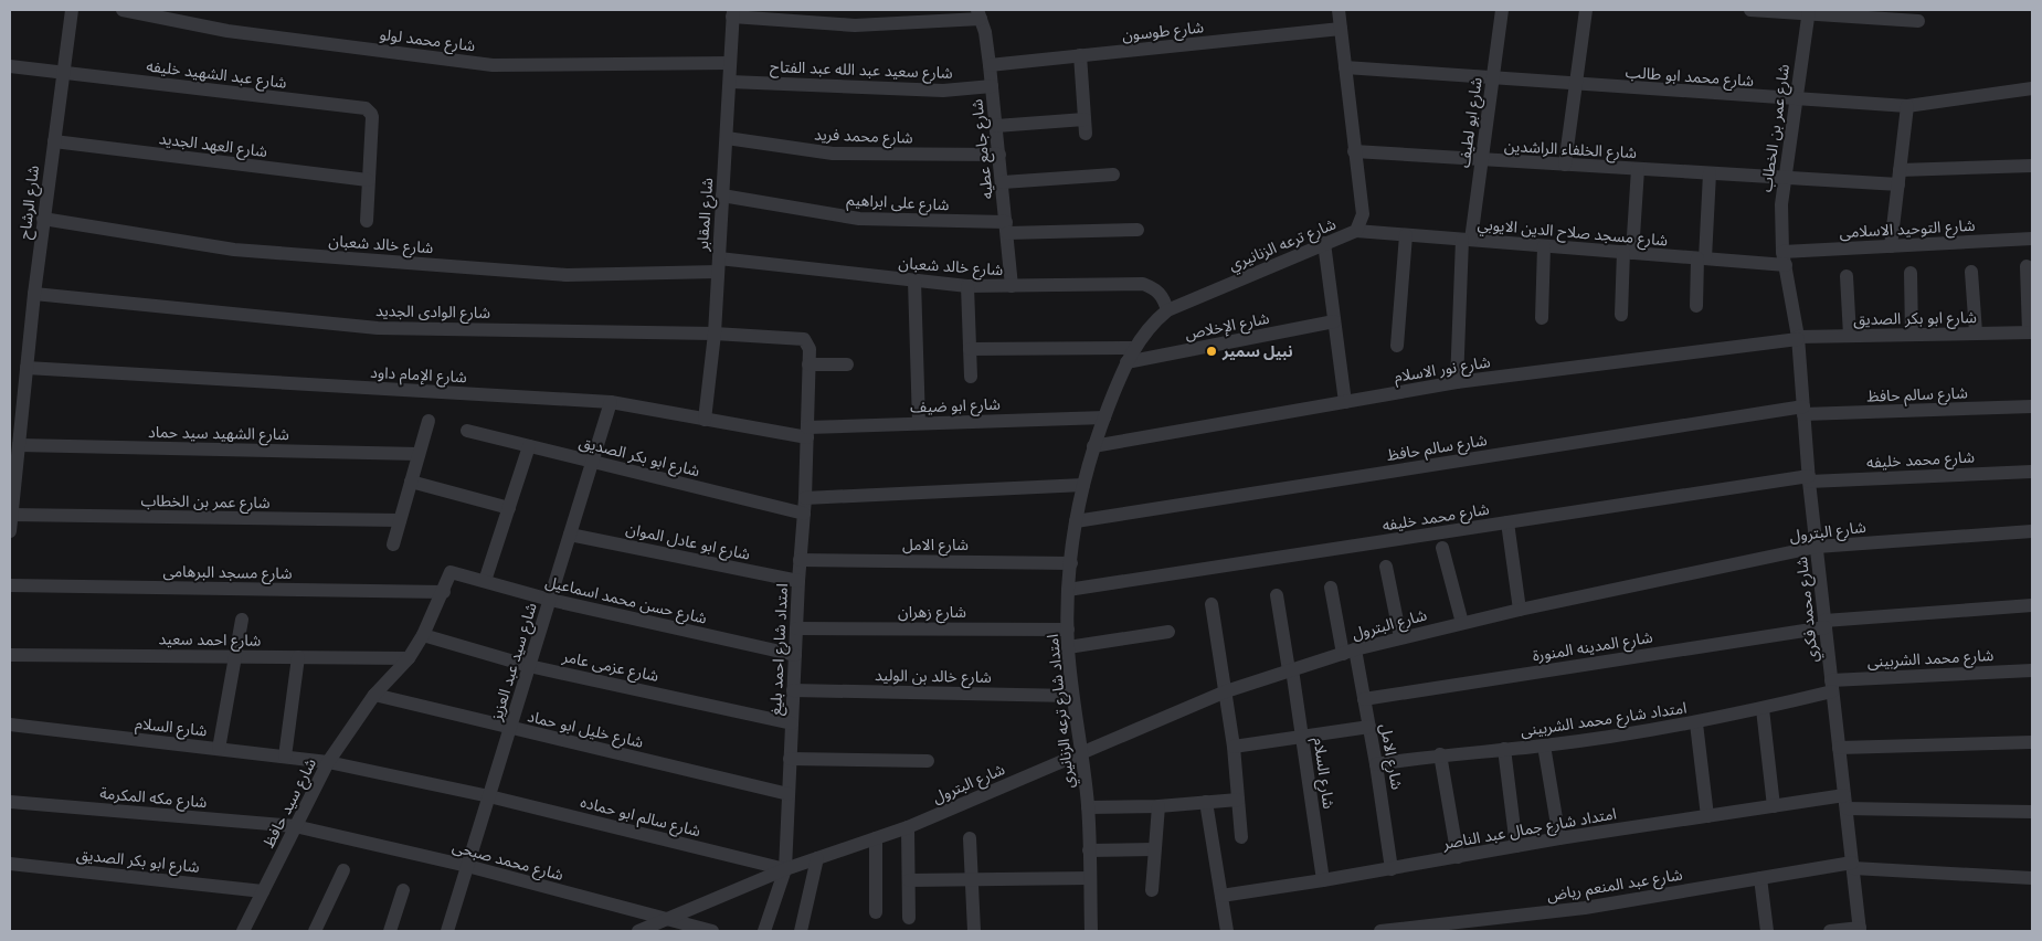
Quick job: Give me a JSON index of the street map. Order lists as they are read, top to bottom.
{
  "streets": {
    "street": [
      "شارع طوسون",
      "شارع محمد لولو",
      "شارع سعيد عبد الله عبد الفتاح",
      "شارع عبد الشهيد خليفه",
      "شارع محمد ابو طالب",
      "شارع ابو لطيف",
      "شارع عمر بن الخطاب",
      "شارع محمد فريد",
      "شارع العهد الجديد",
      "شارع جامع عطيه",
      "شارع الخلفاء الراشدين",
      "شارع الرشاح",
      "شارع على ابراهيم",
      "شارع المقابر",
      "شارع التوحيد الاسلامى",
      "شارع مسجد صلاح الدين الايوبي",
      "شارع خالد شعبان",
      "شارع ترعه الزنانيري",
      "شارع الوادى الجديد",
      "شارع ابو بكر الصديق",
      "شارع الإخلاص",
      "شارع نور الاسلام",
      "شارع الإمام داود",
      "شارع سالم حافظ",
      "شارع ابو ضيف",
      "شارع الشهيد سيد حماد",
      "شارع محمد خليفه",
      "شارع البترول",
      "شارع ابو عادل الموان",
      "شارع الامل",
      "شارع مسجد البرهامى",
      "شارع حسن محمد اسماعيل",
      "شارع محمد فكري",
      "شارع زهران",
      "شارع احمد سعيد",
      "شارع المدينه المنورة",
      "امتداد شارع احمد بليغ",
      "شارع محمد الشربينى",
      "شارع سيد عبد العزيز",
      "شارع عزمى عامر",
      "شارع خالد بن الوليد",
      "امتداد شارع ترعه الزنانيري",
      "امتداد شارع محمد الشربينى",
      "شارع السلام",
      "شارع خليل ابو حماد",
      "شارع مكه المكرمة",
      "شارع سيد حافظ",
      "شارع سالم ابو حماده",
      "امتداد شارع جمال عبد الناصر",
      "شارع محمد صبحى",
      "شارع عبد المنعم رياض"
    ]
  },
  "crossings": [
    ["شارع طوسون", "شارع جامع عطيه"],
    ["شارع طوسون", "شارع ترعه الزنانيري"],
    ["شارع محمد لولو", "شارع المقابر"],
    ["شارع سعيد عبد الله عبد الفتاح", "شارع جامع عطيه"],
    ["شارع سعيد عبد الله عبد الفتاح", "شارع المقابر"],
    ["شارع عبد الشهيد خليفه", "شارع العهد الجديد"],
    ["شارع عبد الشهيد خليفه", "شارع الرشاح"],
    ["شارع محمد ابو طالب", "شارع ابو لطيف"],
    ["شارع محمد ابو طالب", "شارع عمر بن الخطاب"],
    ["شارع محمد ابو طالب", "شارع ترعه الزنانيري"],
    ["شارع ابو لطيف", "شارع الخلفاء الراشدين"],
    ["شارع ابو لطيف", "شارع مسجد صلاح الدين الايوبي"],
    ["شارع ابو لطيف", "شارع نور الاسلام"],
    ["شارع عمر بن الخطاب", "شارع الخلفاء الراشدين"],
    ["شارع عمر بن الخطاب", "شارع الرشاح"],
    ["شارع عمر بن الخطاب", "شارع التوحيد الاسلامى"],
    ["شارع عمر بن الخطاب", "شارع مسجد صلاح الدين الايوبي"],
    ["شارع عمر بن الخطاب", "شارع محمد فكري"],
    ["شارع محمد فريد", "شارع جامع عطيه"],
    ["شارع محمد فريد", "شارع المقابر"],
    ["شارع العهد الجديد", "شارع الرشاح"],
    ["شارع جامع عطيه", "شارع على ابراهيم"],
    ["شارع جامع عطيه", "شارع خالد شعبان"],
    ["شارع الخلفاء الراشدين", "شارع ترعه الزنانيري"],
    ["شارع الرشاح", "شارع خالد شعبان"],
    ["شارع الرشاح", "شارع الوادى الجديد"],
    ["شارع الرشاح", "شارع الإمام داود"],
    ["شارع الرشاح", "شارع الشهيد سيد حماد"],
    ["شارع على ابراهيم", "شارع المقابر"],
    ["شارع المقابر", "شارع خالد شعبان"],
    ["شارع المقابر", "شارع الوادى الجديد"],
    ["شارع المقابر", "شارع الإمام داود"],
    ["شارع التوحيد الاسلامى", "شارع مسجد صلاح الدين الايوبي"],
    ["شارع التوحيد الاسلامى", "شارع محمد فكري"],
    ["شارع مسجد صلاح الدين الايوبي", "شارع ترعه الزنانيري"],
    ["شارع مسجد صلاح الدين الايوبي", "شارع محمد فكري"],
    ["شارع خالد شعبان", "شارع ترعه الزنانيري"],
    ["شارع ترعه الزنانيري", "شارع الإخلاص"],
    ["شارع ترعه الزنانيري", "امتداد شارع ترعه الزنانيري"],
    ["شارع الوادى الجديد", "امتداد شارع احمد بليغ"],
    ["شارع ابو بكر الصديق", "شارع نور الاسلام"],
    ["شارع ابو بكر الصديق", "شارع محمد فكري"],
    ["شارع ابو بكر الصديق", "امتداد شارع احمد بليغ"],
    ["شارع ابو بكر الصديق", "شارع سيد عبد العزيز"],
    ["شارع ابو بكر الصديق", "شارع سيد حافظ"],
    ["شارع الإخلاص", "امتداد شارع ترعه الزنانيري"],
    ["شارع نور الاسلام", "شارع محمد فكري"],
    ["شارع نور الاسلام", "امتداد شارع ترعه الزنانيري"],
    ["شارع الإمام داود", "شارع ابو ضيف"],
    ["شارع الإمام داود", "امتداد شارع احمد بليغ"],
    ["شارع الإمام داود", "شارع سيد عبد العزيز"],
    ["شارع سالم حافظ", "شارع محمد فكري"],
    ["شارع سالم حافظ", "امتداد شارع ترعه الزنانيري"],
    ["شارع ابو ضيف", "امتداد شارع احمد بليغ"],
    ["شارع ابو ضيف", "امتداد شارع ترعه الزنانيري"],
    ["شارع محمد خليفه", "شارع محمد فكري"],
    ["شارع محمد خليفه", "امتداد شارع ترعه الزنانيري"],
    ["شارع البترول", "شارع الامل"],
    ["شارع البترول", "شارع محمد فكري"],
    ["شارع البترول", "امتداد شارع احمد بليغ"],
    ["شارع البترول", "امتداد شارع ترعه الزنانيري"],
    ["شارع البترول", "شارع السلام"],
    ["شارع البترول", "شارع سالم ابو حماده"],
    ["شارع البترول", "شارع محمد صبحى"],
    ["شارع ابو عادل الموان", "امتداد شارع احمد بليغ"],
    ["شارع ابو عادل الموان", "شارع سيد عبد العزيز"],
    ["شارع الامل", "شارع المدينه المنورة"],
    ["شارع الامل", "امتداد شارع احمد بليغ"],
    ["شارع الامل", "امتداد شارع ترعه الزنانيري"],
    ["شارع الامل", "امتداد شارع محمد الشربينى"],
    ["شارع الامل", "امتداد شارع جمال عبد الناصر"],
    ["شارع مسجد البرهامى", "شارع سيد حافظ"],
    ["شارع حسن محمد اسماعيل", "امتداد شارع احمد بليغ"],
    ["شارع حسن محمد اسماعيل", "شارع سيد عبد العزيز"],
    ["شارع حسن محمد اسماعيل", "شارع سيد حافظ"],
    ["شارع محمد فكري", "شارع المدينه المنورة"],
    ["شارع محمد فكري", "شارع محمد الشربينى"],
    ["شارع محمد فكري", "امتداد شارع محمد الشربينى"],
    ["شارع محمد فكري", "امتداد شارع جمال عبد الناصر"],
    ["شارع محمد فكري", "شارع عبد المنعم رياض"],
    ["شارع زهران", "امتداد شارع احمد بليغ"],
    ["شارع زهران", "امتداد شارع ترعه الزنانيري"],
    ["شارع احمد سعيد", "شارع سيد حافظ"],
    ["امتداد شارع احمد بليغ", "شارع عزمى عامر"],
    ["امتداد شارع احمد بليغ", "شارع خالد بن الوليد"],
    ["امتداد شارع احمد بليغ", "شارع خليل ابو حماد"],
    ["امتداد شارع احمد بليغ", "شارع سالم ابو حماده"],
    ["شارع محمد الشربينى", "امتداد شارع محمد الشربينى"],
    ["شارع سيد عبد العزيز", "شارع عزمى عامر"],
    ["شارع سيد عبد العزيز", "شارع خليل ابو حماد"],
    ["شارع سيد عبد العزيز", "شارع سالم ابو حماده"],
    ["شارع سيد عبد العزيز", "شارع محمد صبحى"],
    ["شارع عزمى عامر", "شارع سيد حافظ"],
    ["شارع خالد بن الوليد", "امتداد شارع ترعه الزنانيري"],
    ["شارع السلام", "شارع سيد حافظ"],
    ["شارع السلام", "شارع سالم ابو حماده"],
    ["شارع السلام", "امتداد شارع جمال عبد الناصر"],
    ["شارع خليل ابو حماد", "شارع سيد حافظ"],
    ["شارع مكه المكرمة", "شارع سيد حافظ"],
    ["شارع مكه المكرمة", "شارع محمد صبحى"],
    ["شارع سيد حافظ", "شارع سالم ابو حماده"],
    ["شارع سيد حافظ", "شارع محمد صبحى"]
  ],
  "places": ["نبيل سمير"]
}
